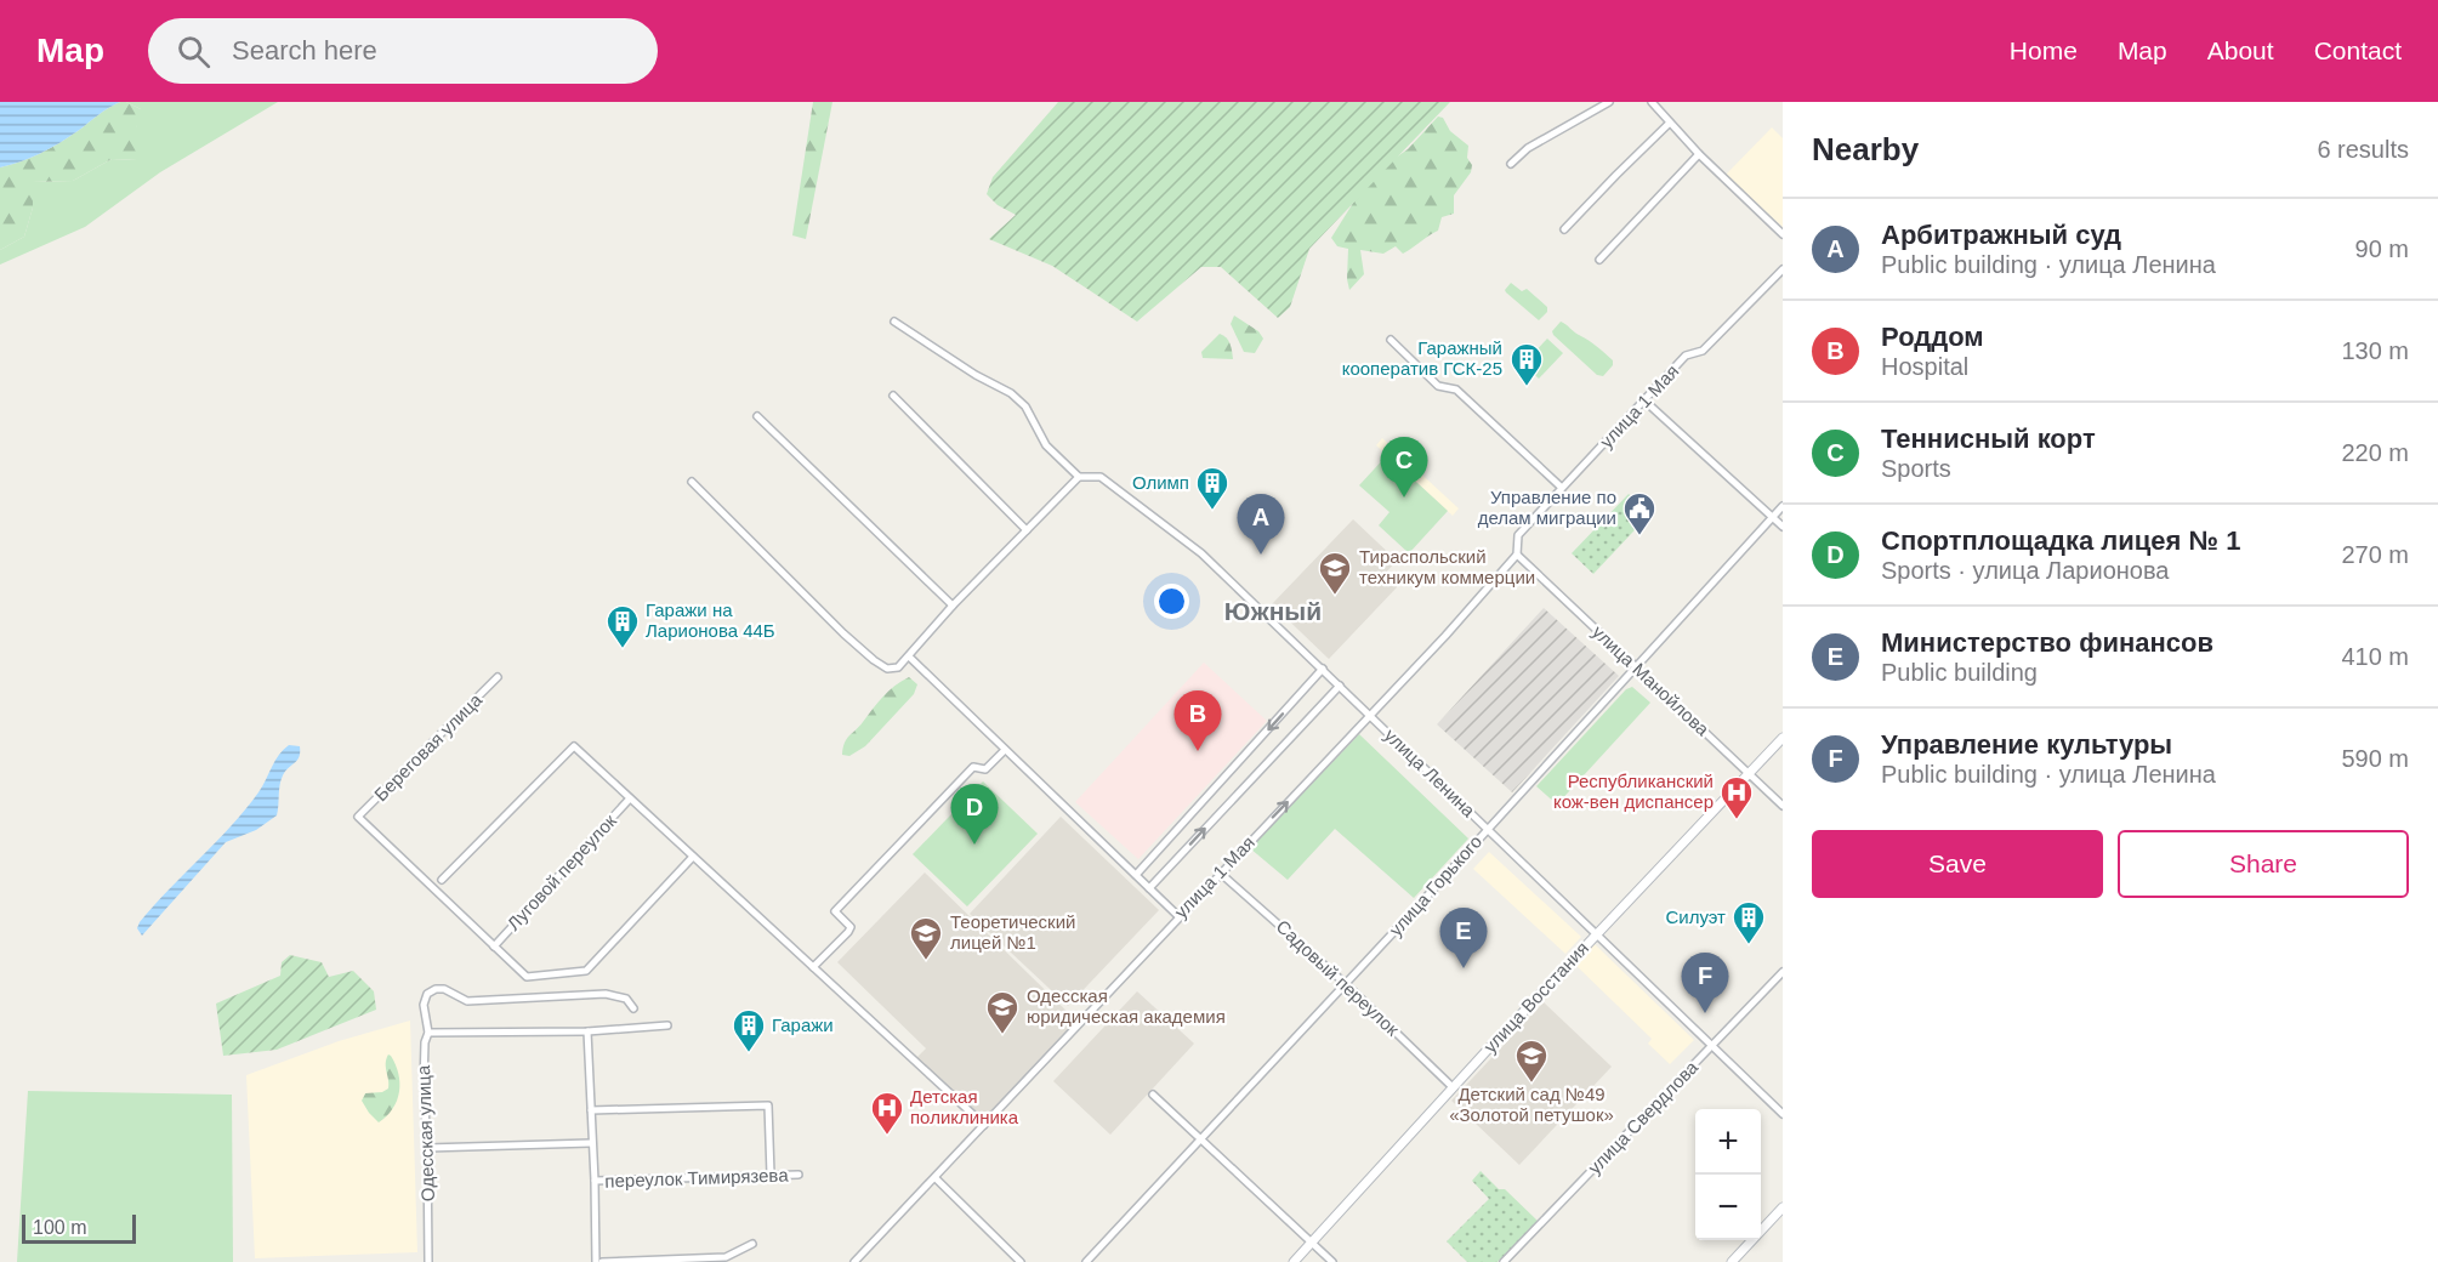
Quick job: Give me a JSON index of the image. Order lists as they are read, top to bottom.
{
  "streets": {
    "street": [
      "улица 1 Мая",
      "улица Манойлова",
      "Береговая улица",
      "улица Ленина",
      "Луговой переулок",
      "улица Горького",
      "Садовый переулок",
      "улица Восстания",
      "улица Свердлова",
      "Одесская улица",
      "переулок Тимирязева"
    ]
  },
  "crossings": [
    ["улица 1 Мая", "улица Манойлова"],
    ["улица 1 Мая", "улица Ленина"],
    ["улица 1 Мая", "Садовый переулок"],
    ["улица Манойлова", "улица Горького"],
    ["улица Манойлова", "улица Восстания"],
    ["Береговая улица", "Луговой переулок"],
    ["улица Ленина", "улица Горького"],
    ["улица Ленина", "улица Восстания"],
    ["улица Ленина", "улица Свердлова"],
    ["улица Горького", "Садовый переулок"],
    ["Садовый переулок", "улица Восстания"]
  ],
  "districts": ["Южный"],
  "places": {
    "building": [
      "Гаражный кооператив ГСК-25",
      "Олимп",
      "Гаражи на Ларионова 44Б",
      "Силуэт",
      "Гаражи"
    ],
    "public building": ["Управление по делам миграции"],
    "school or university": [
      "Тираспольский техникум коммерции",
      "Теоретический лицей №1",
      "Одесская юридическая академия",
      "Детский сад №49 «Золотой петушок»"
    ],
    "hospital": ["Республиканский кож-вен диспансер", "Детская поликлиника"]
  },
  "scale_bar": "100 m",
  "page": {
    "header": "Map",
    "search": "Search here",
    "nav": [
      "Home",
      "Map",
      "About",
      "Contact"
    ],
    "heading": ["Nearby", "6 results"],
    "list": [
      {
        "mark": "A",
        "name": "Арбитражный суд",
        "note": "Public building · улица Ленина",
        "value": "90 m"
      },
      {
        "mark": "B",
        "name": "Роддом",
        "note": "Hospital",
        "value": "130 m"
      },
      {
        "mark": "C",
        "name": "Теннисный корт",
        "note": "Sports",
        "value": "220 m"
      },
      {
        "mark": "D",
        "name": "Спортплощадка лицея № 1",
        "note": "Sports · улица Ларионова",
        "value": "270 m"
      },
      {
        "mark": "E",
        "name": "Министерство финансов",
        "note": "Public building",
        "value": "410 m"
      },
      {
        "mark": "F",
        "name": "Управление культуры",
        "note": "Public building · улица Ленина",
        "value": "590 m"
      }
    ],
    "pins": [
      "C",
      "A",
      "B",
      "D",
      "E",
      "F"
    ],
    "buttons": ["Save", "Share"],
    "map_buttons": ["+", "−"],
    "scale": "100 m"
  }
}
